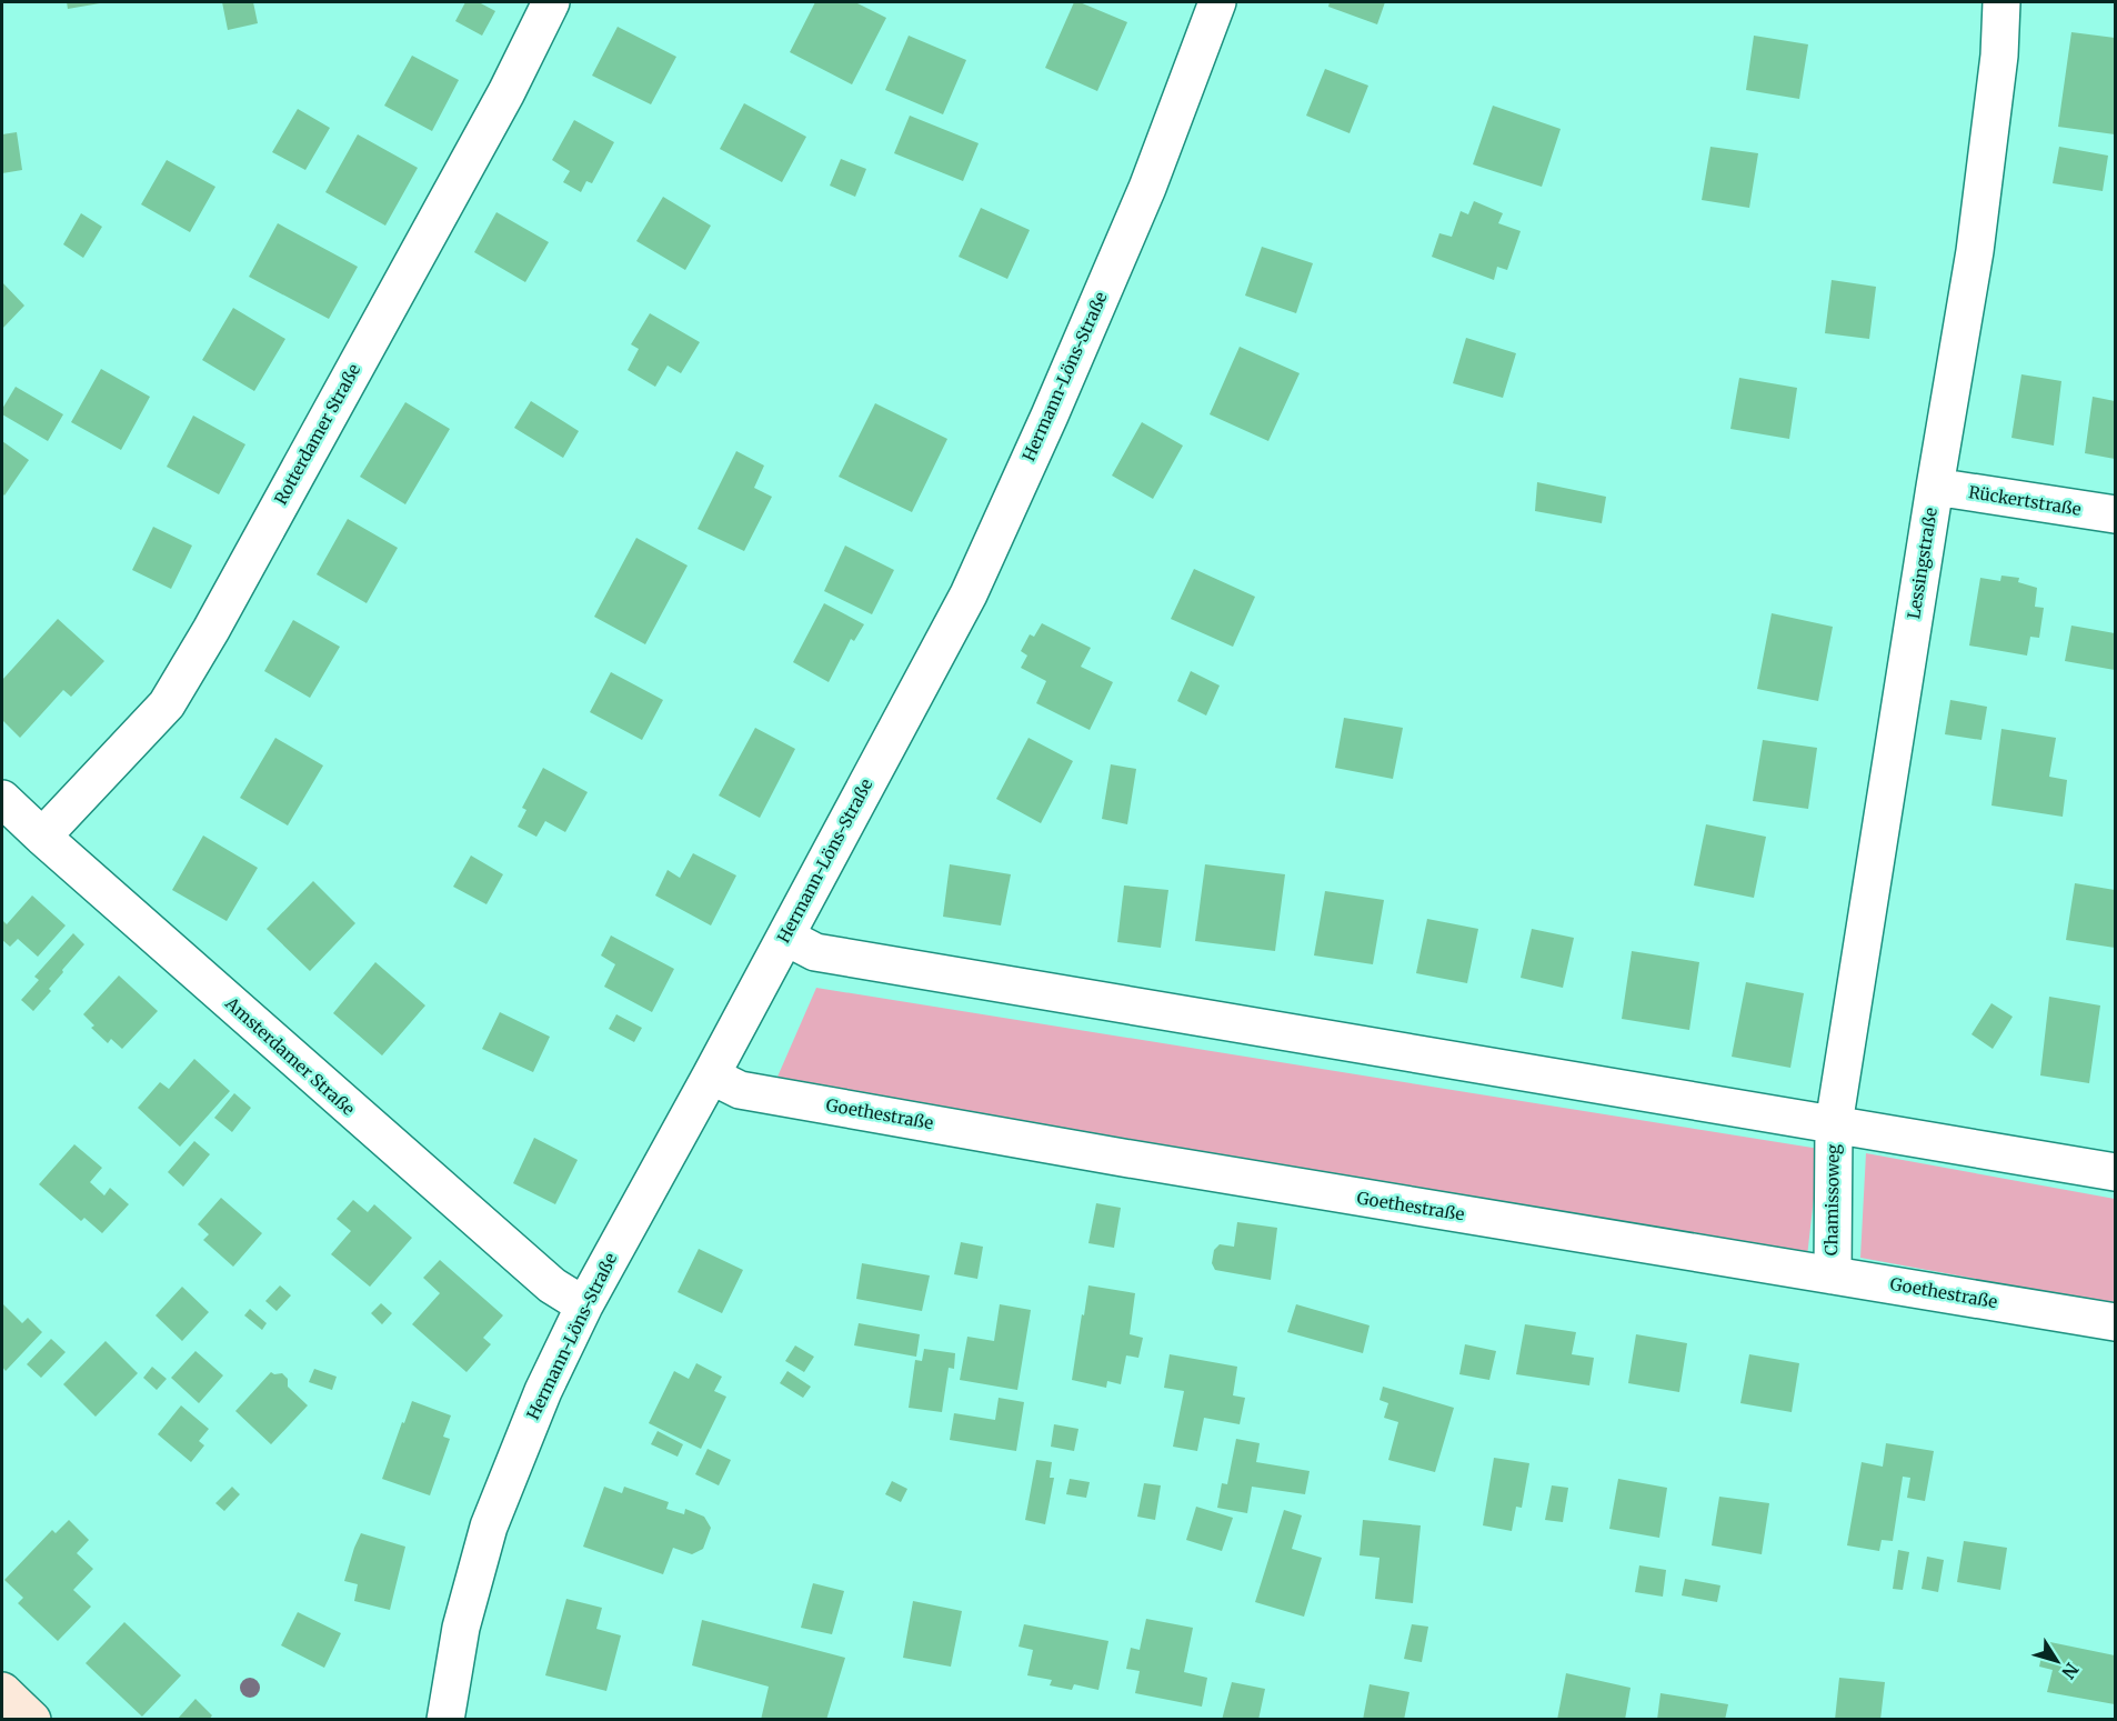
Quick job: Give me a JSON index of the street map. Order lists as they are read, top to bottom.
{
  "streets": {
    "street": [
      "Hermann-Löns-Straße",
      "Rotterdamer Straße",
      "Rückertstraße",
      "Lessingstraße",
      "Amsterdamer Straße",
      "Goethestraße",
      "Chamissoweg"
    ]
  },
  "crossings": [
    ["Hermann-Löns-Straße", "Amsterdamer Straße"],
    ["Hermann-Löns-Straße", "Goethestraße"],
    ["Rotterdamer Straße", "Amsterdamer Straße"],
    ["Rückertstraße", "Lessingstraße"],
    ["Lessingstraße", "Chamissoweg"],
    ["Goethestraße", "Chamissoweg"]
  ],
  "north": "bottom right"
}
